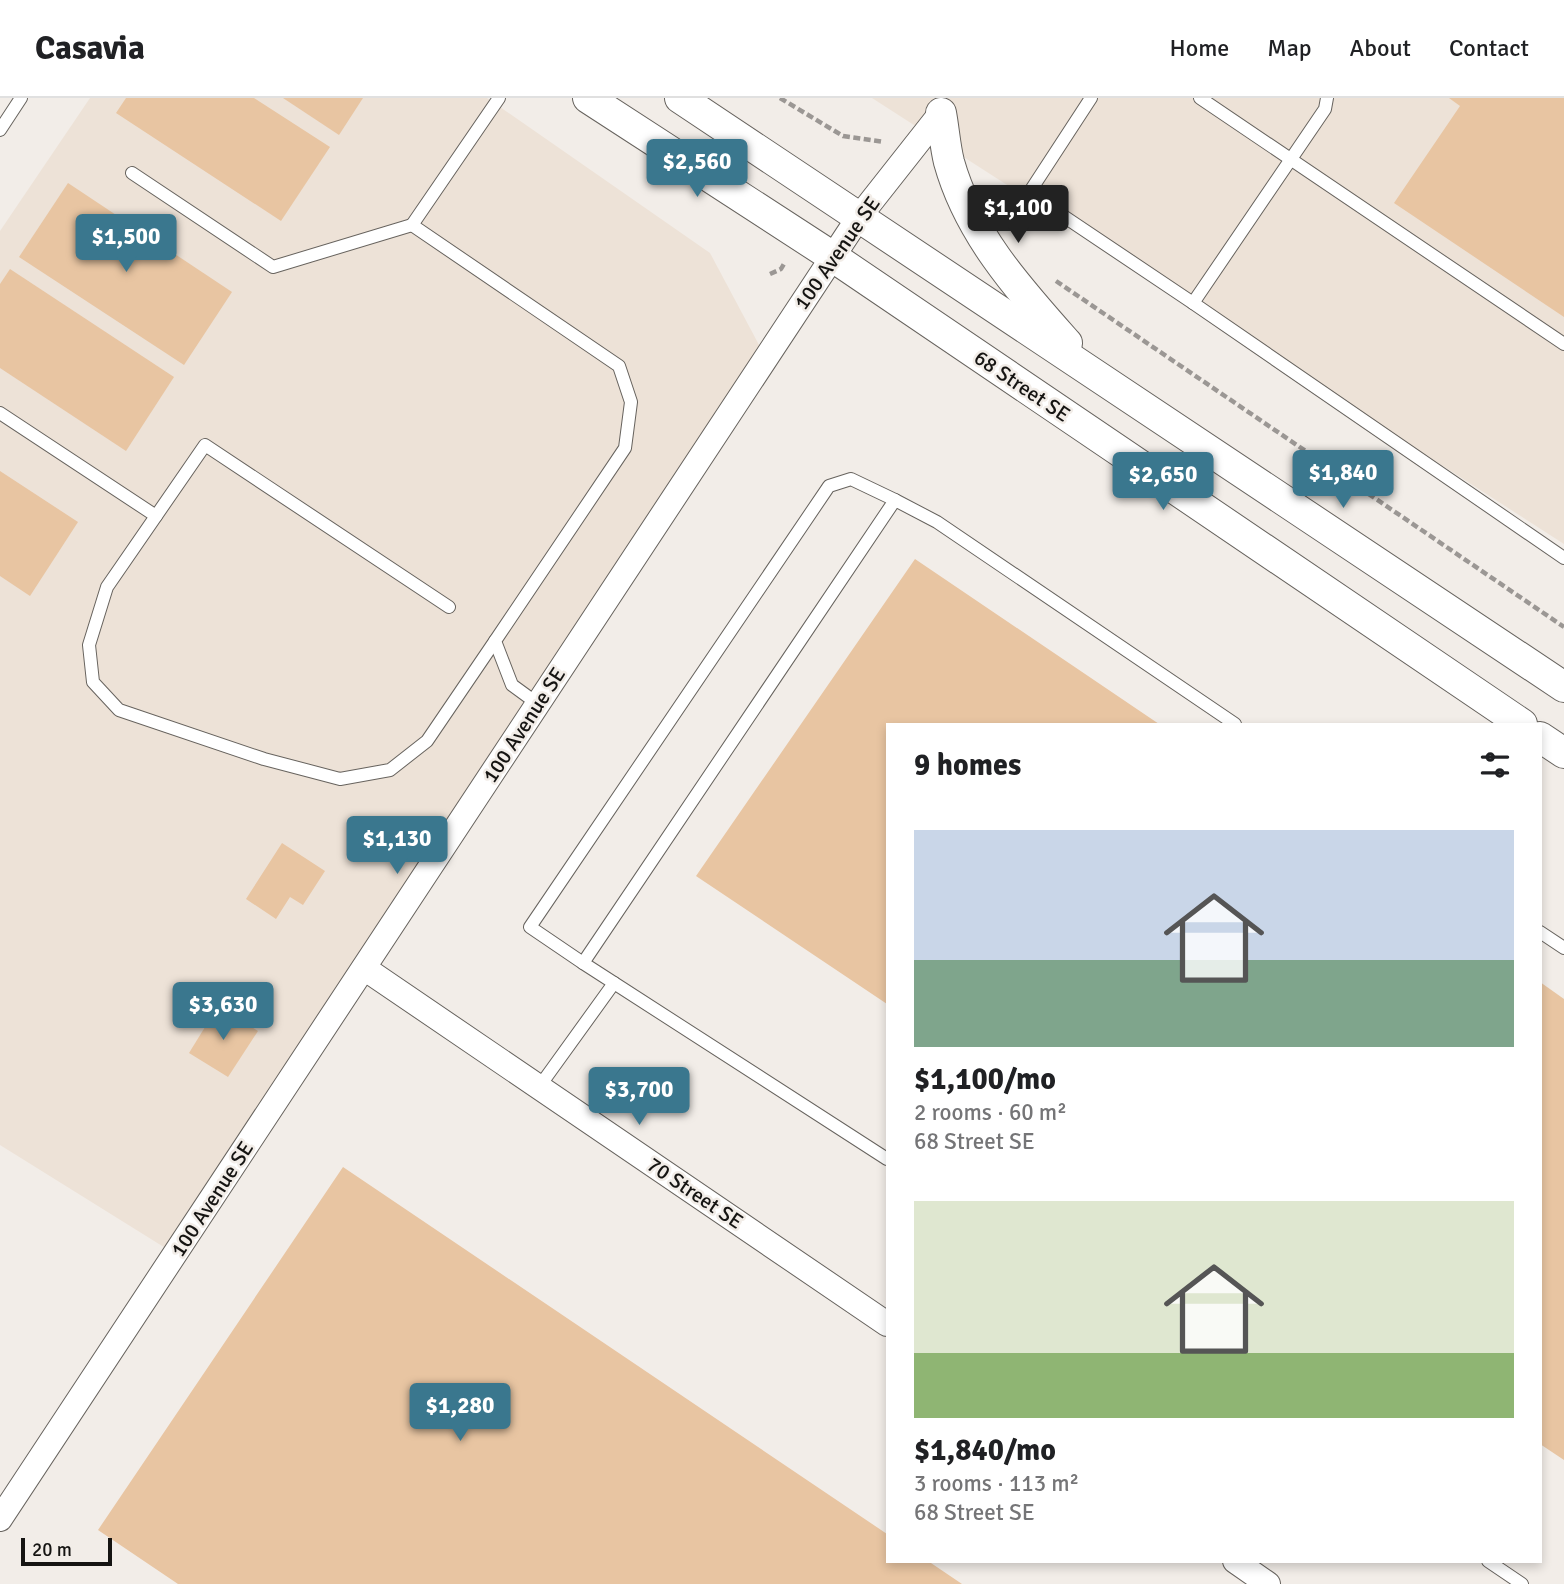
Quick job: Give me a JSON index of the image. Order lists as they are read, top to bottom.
{
  "streets": {
    "street": ["100 Avenue SE", "68 Street SE", "70 Street SE"]
  },
  "crossings": [
    ["100 Avenue SE", "68 Street SE"],
    ["100 Avenue SE", "70 Street SE"]
  ],
  "scale_bar": "20 m",
  "page": {
    "header": "Casavia",
    "nav": [
      "Home",
      "Map",
      "About",
      "Contact"
    ],
    "price": [
      "$2,560",
      "$1,100",
      "$1,500",
      "$1,840",
      "$2,650",
      "$1,130",
      "$3,630",
      "$3,700",
      "$1,280"
    ],
    "heading": "9 homes",
    "list": [
      {
        "name": "$1,100/mo",
        "note": "2 rooms · 60 m² · 68 Street SE"
      },
      {
        "name": "$1,840/mo",
        "note": "3 rooms · 113 m² · 68 Street SE"
      }
    ],
    "scale": "20 m"
  }
}
